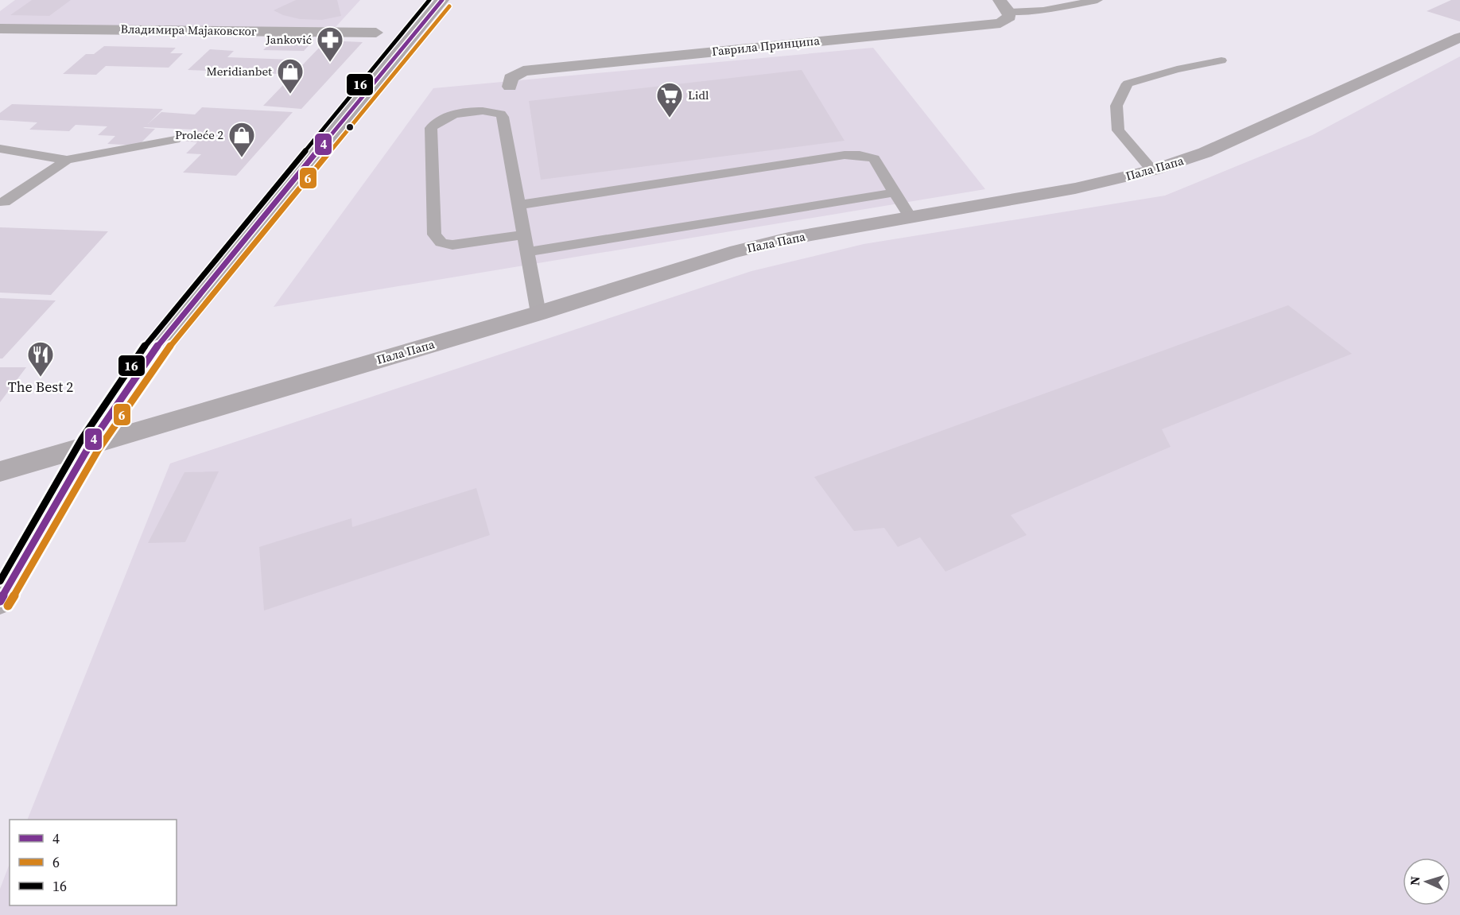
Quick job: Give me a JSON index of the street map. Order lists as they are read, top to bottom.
{
  "streets": {
    "street": ["Владимира Мајаковског", "Гаврила Принципа", "Пала Папа"]
  },
  "places": {
    "pharmacy": ["Janković"],
    "shop": ["Meridianbet", "Proleće 2"],
    "supermarket": ["Lidl"],
    "restaurant": ["The Best 2"]
  },
  "lines": ["transit line 4", "transit line 16", "transit line 6"],
  "legend": ["4", "6", "16"],
  "north": "left"
}
